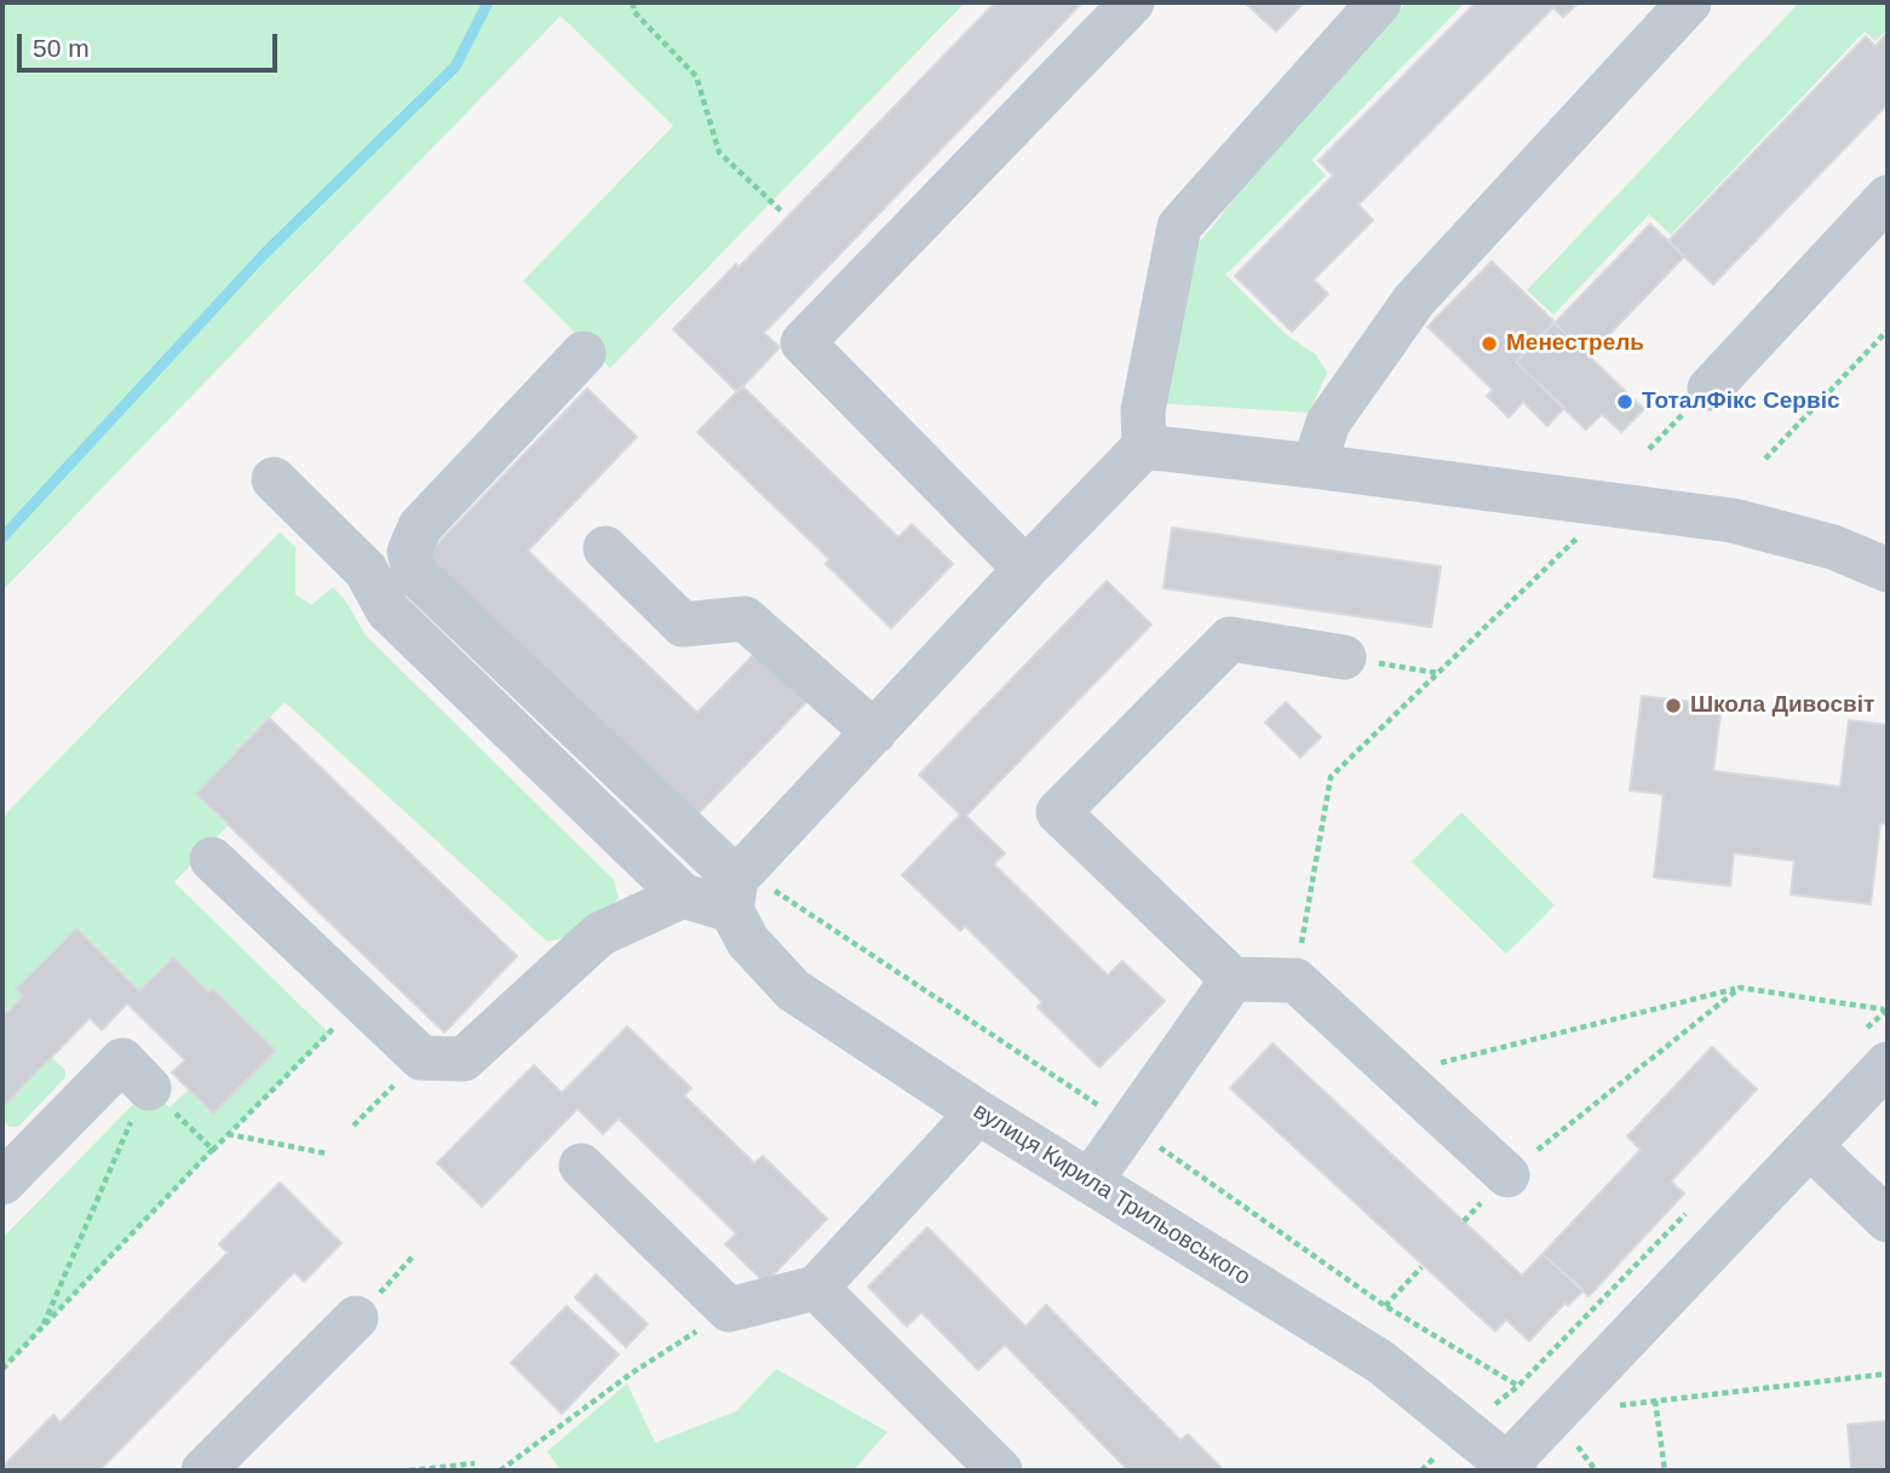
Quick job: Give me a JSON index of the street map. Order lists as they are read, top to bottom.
{
  "streets": {
    "street": ["вулиця Кирила Трильовського"]
  },
  "places": ["Менестрель", "ТоталФікс Сервіс", "Школа Дивосвіт"],
  "scale_bar": "50 m"
}
